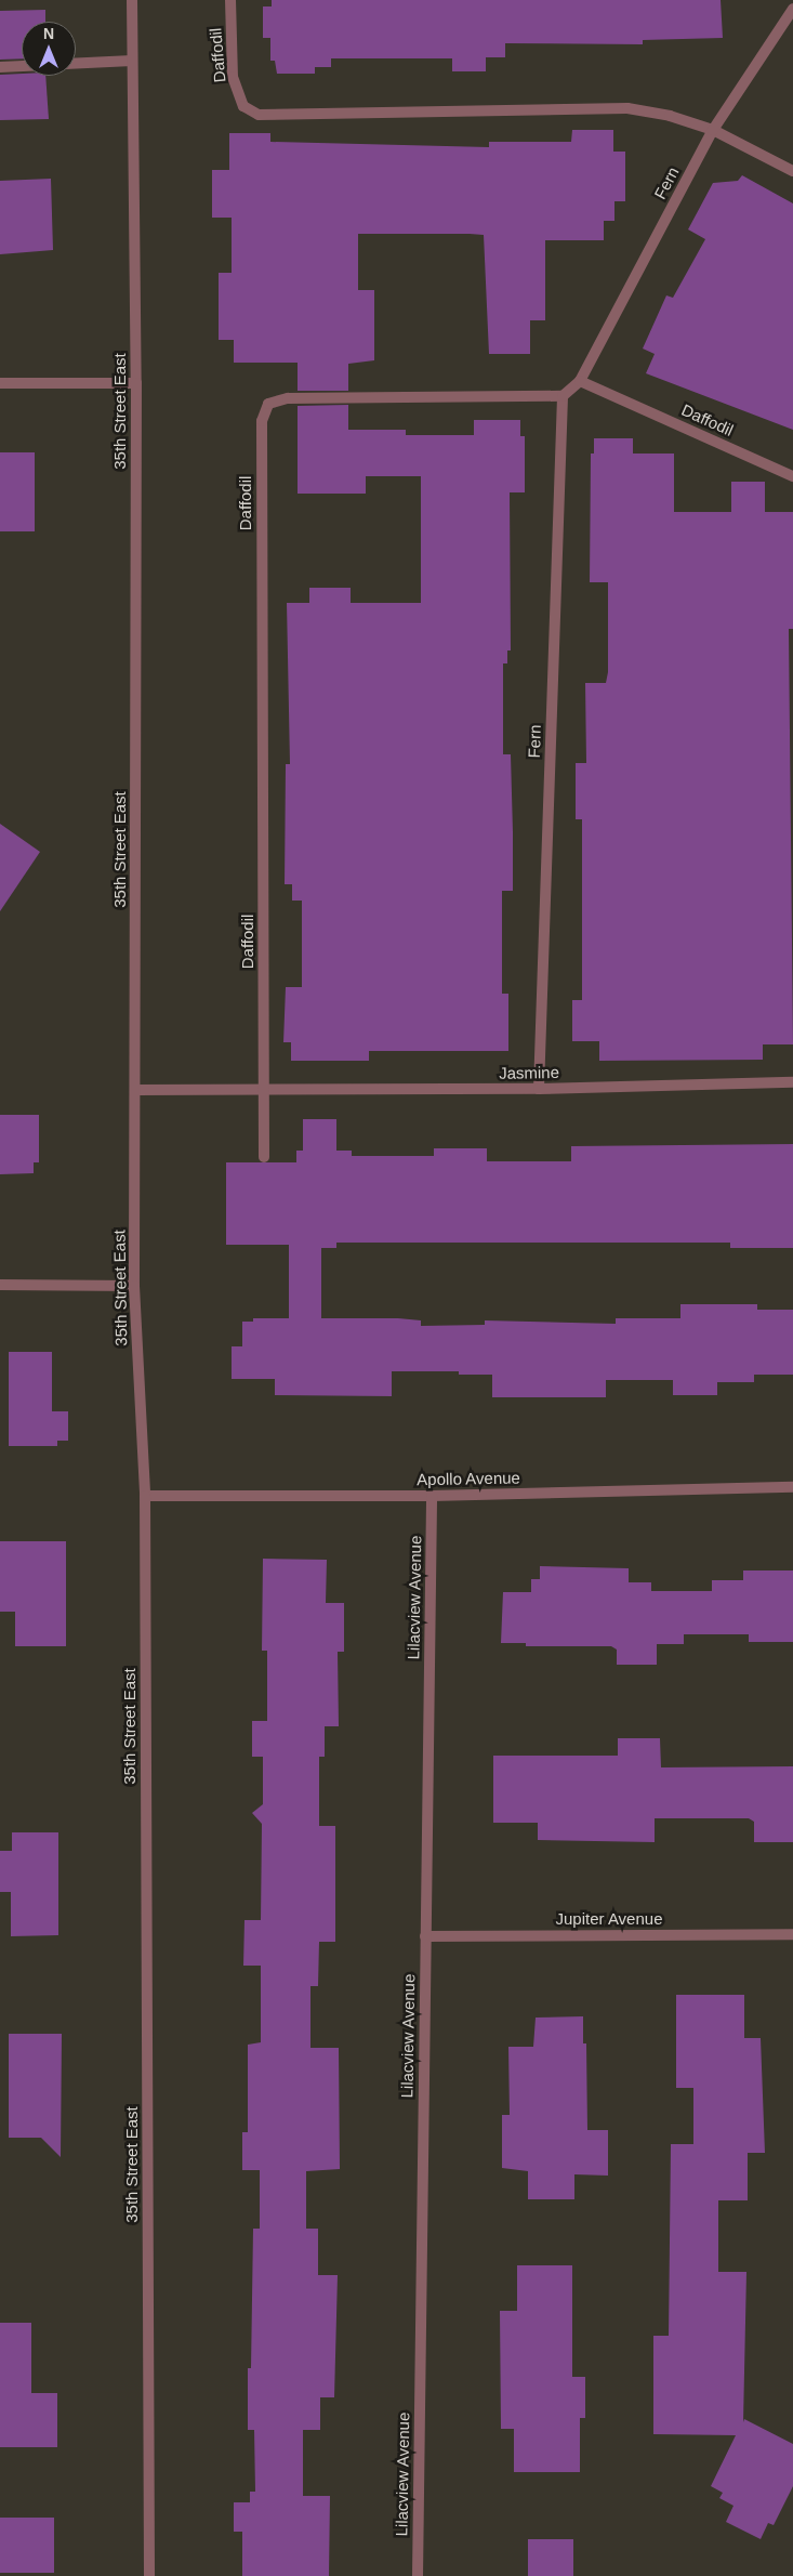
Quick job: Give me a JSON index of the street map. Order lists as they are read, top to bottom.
{
  "streets": {
    "street": [
      "Daffodil",
      "Fern",
      "35th Street East",
      "Jasmine",
      "Apollo Avenue",
      "Lilacview Avenue",
      "Jupiter Avenue"
    ]
  },
  "crossings": [
    ["Daffodil", "Fern"],
    ["Daffodil", "Jasmine"],
    ["Fern", "Jasmine"],
    ["35th Street East", "Jasmine"],
    ["35th Street East", "Apollo Avenue"],
    ["Apollo Avenue", "Lilacview Avenue"],
    ["Lilacview Avenue", "Jupiter Avenue"]
  ],
  "north": "top"
}
